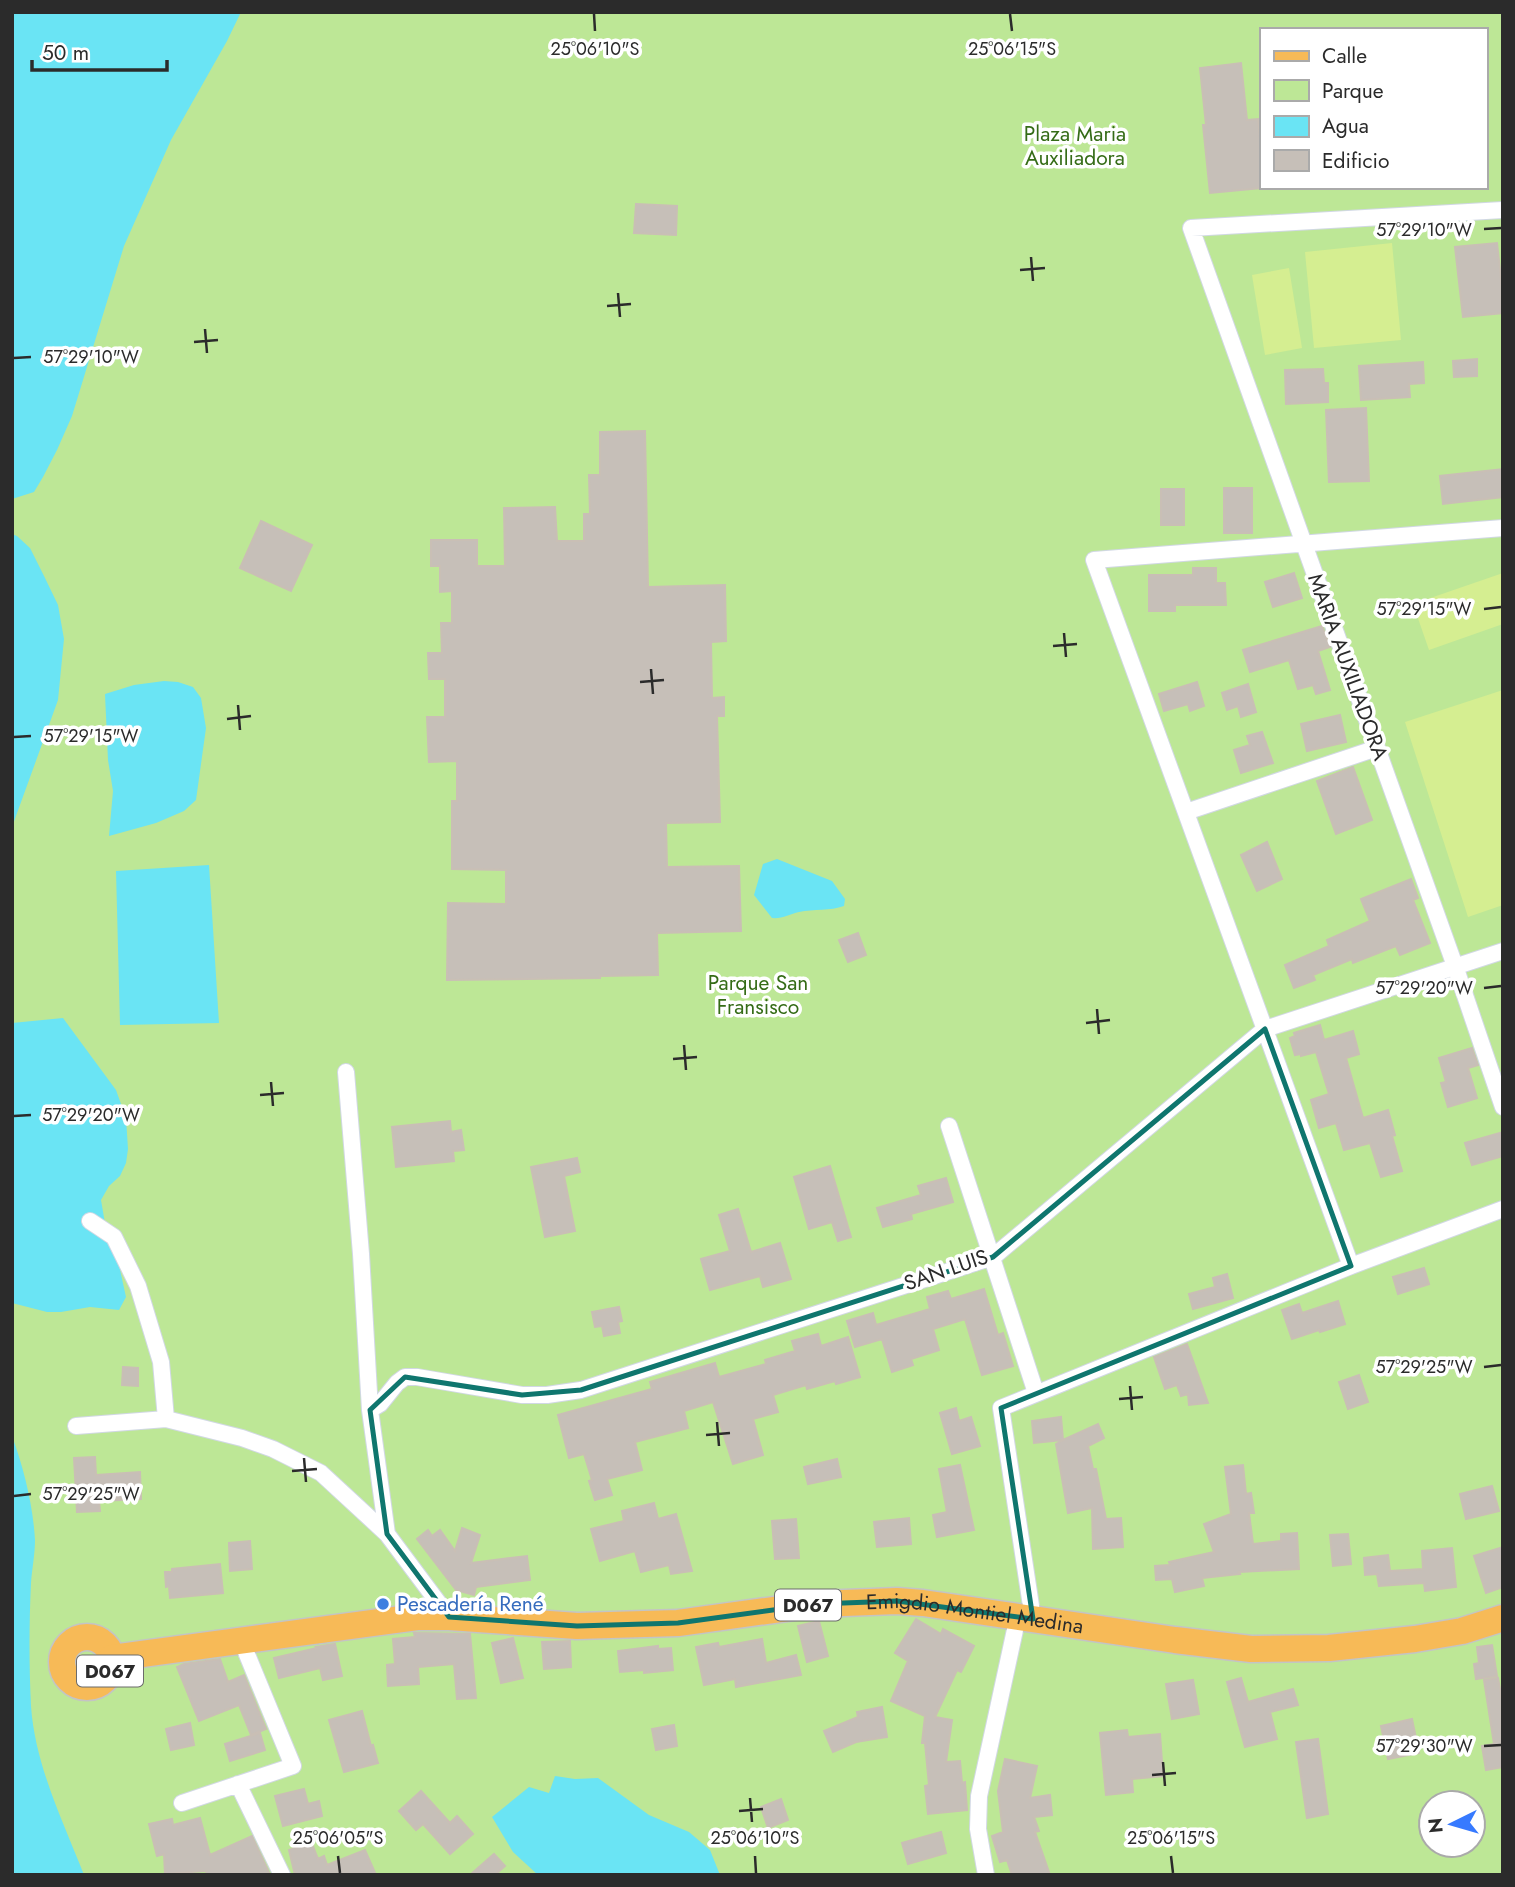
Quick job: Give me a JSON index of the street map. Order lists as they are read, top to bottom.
{
  "streets": {
    "main road": ["D067", "Emigdio Montiel Medina"],
    "street": ["MARIA AUXILIADORA", "SAN LUIS"]
  },
  "crossings": [
    ["MARIA AUXILIADORA", "SAN LUIS"]
  ],
  "parks": ["Plaza Maria Auxiliadora", "Parque San Fransisco"],
  "places": ["Pescadería René"],
  "legend": [
    "Calle",
    "Parque",
    "Agua",
    "Edificio"
  ],
  "scale_bar": "50 m",
  "north": "left",
  "coordinates": [
    "25°06'10\"S",
    "25°06'15\"S",
    "57°29'10\"W",
    "57°29'15\"W",
    "57°29'20\"W",
    "57°29'25\"W",
    "57°29'30\"W",
    "25°06'05\"S"
  ]
}
